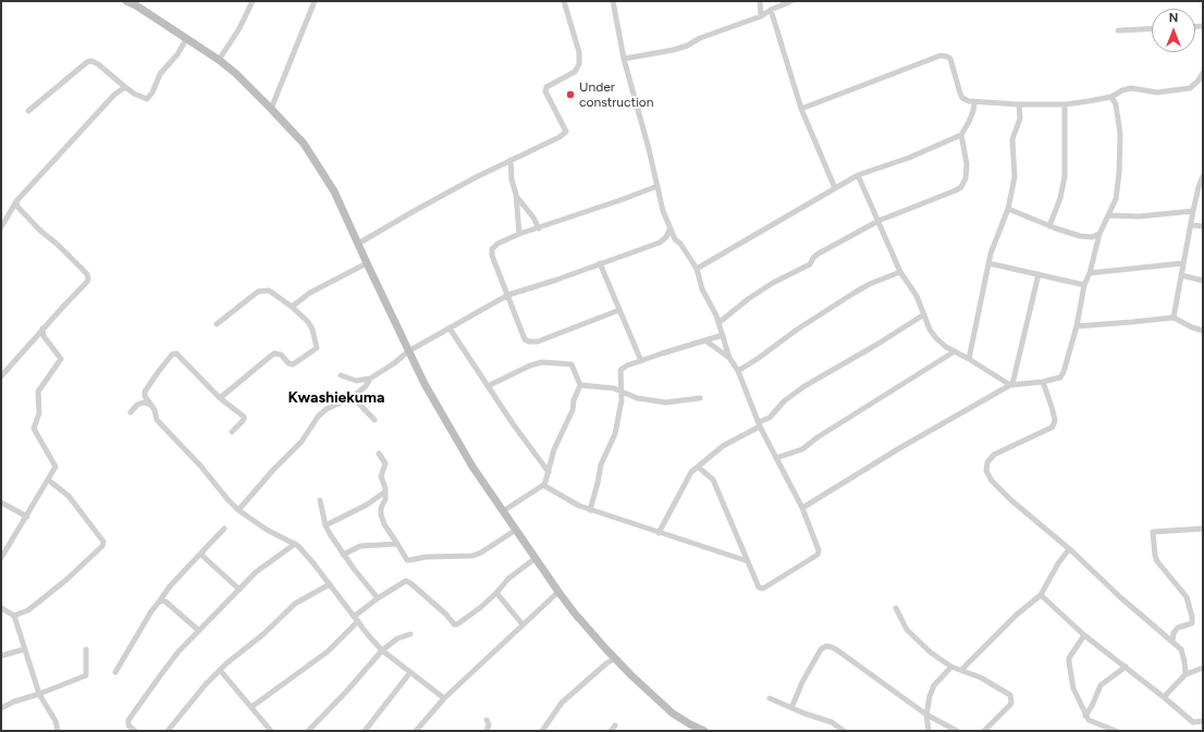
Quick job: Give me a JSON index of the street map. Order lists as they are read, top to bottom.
{
  "districts": ["Kwashiekuma"],
  "places": ["Under construction"],
  "north": "top"
}
